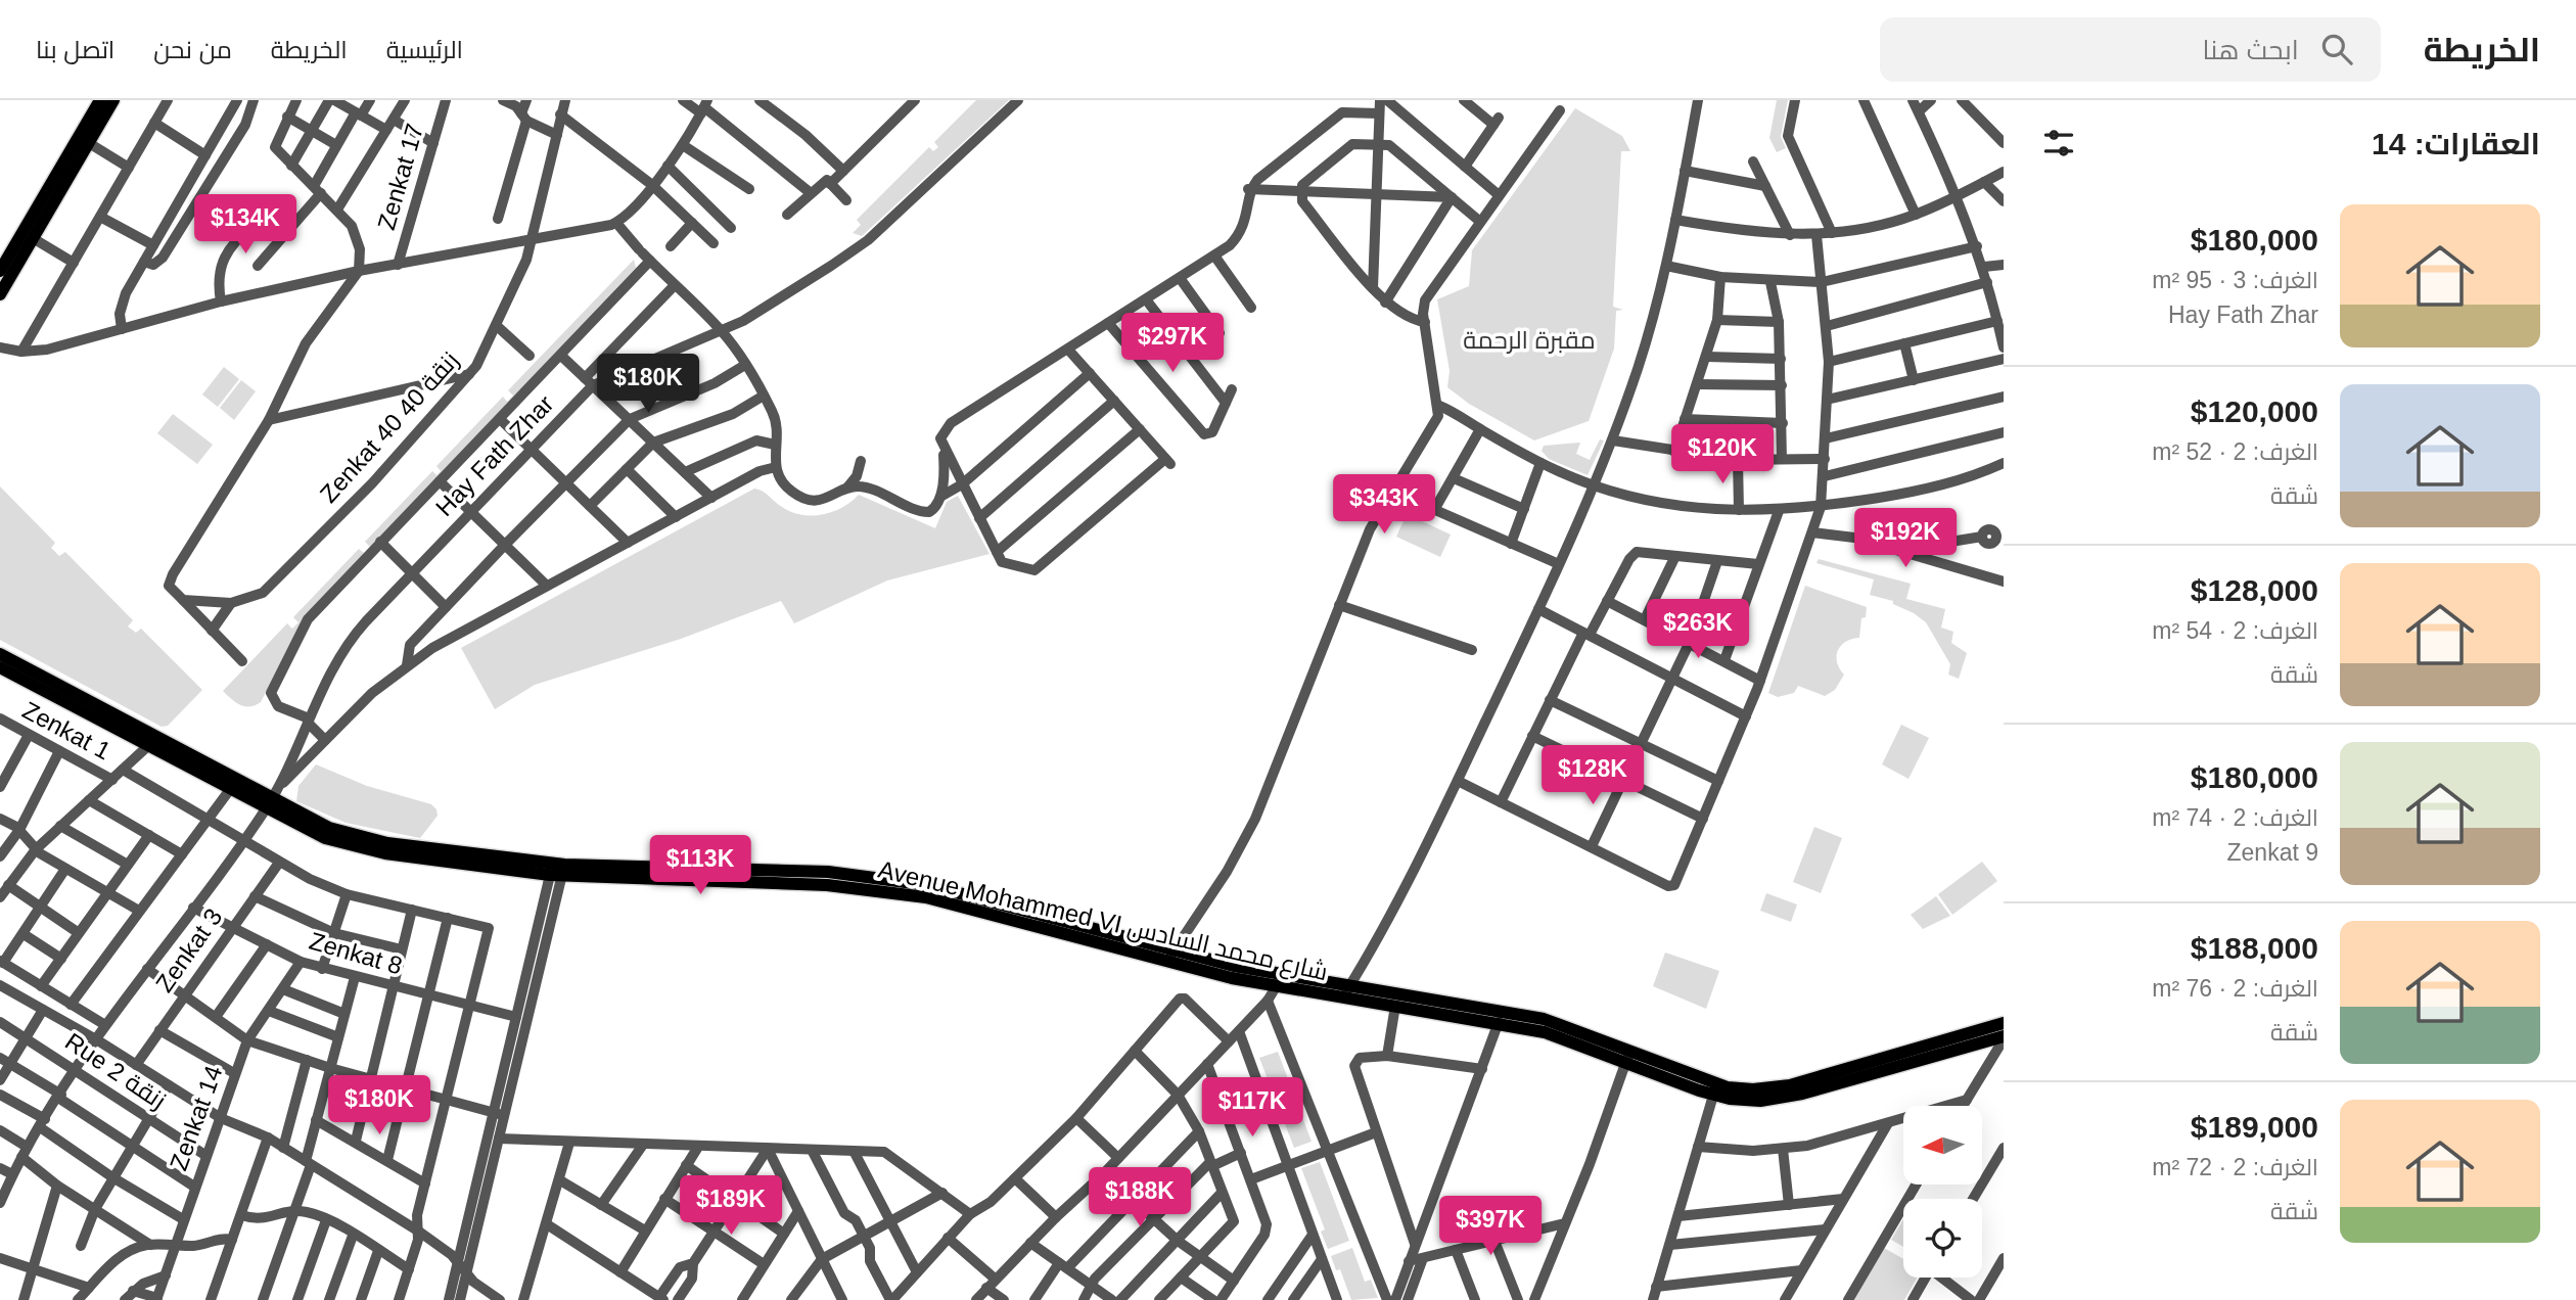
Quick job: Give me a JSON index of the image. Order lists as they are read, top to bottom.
{
  "streets": {
    "main road": ["Avenue Mohammed VI شارع محمد السادس"],
    "street": [
      "Zenkat 17",
      "Zenkat 40 زنقة 40",
      "Hay Fath Zhar",
      "Zenkat 1",
      "Zenkat 3",
      "Zenkat 8",
      "Rue 2 زنقة",
      "Zenkat 14"
    ]
  },
  "crossings": [
    ["Hay Fath Zhar", "Avenue Mohammed VI شارع محمد السادس"],
    ["Zenkat 3", "Zenkat 8"],
    ["Zenkat 8", "Zenkat 14"],
    ["Rue 2 زنقة", "Zenkat 14"]
  ],
  "parks": ["مقبرة الرحمة"],
  "north": "left",
  "page": {
    "header": "الخريطة",
    "search": "ابحث هنا",
    "nav": [
      "الرئيسية",
      "الخريطة",
      "من نحن",
      "اتصل بنا"
    ],
    "heading": "العقارات: 14",
    "list": [
      {
        "name": "$180,000",
        "note": "الغرف: 3 · 95 m² · Hay Fath Zhar"
      },
      {
        "name": "$120,000",
        "note": "الغرف: 2 · 52 m² · شقة"
      },
      {
        "name": "$128,000",
        "note": "الغرف: 2 · 54 m² · شقة"
      },
      {
        "name": "$180,000",
        "note": "الغرف: 2 · 74 m² · Zenkat 9"
      },
      {
        "name": "$188,000",
        "note": "الغرف: 2 · 76 m² · شقة"
      },
      {
        "name": "$189,000",
        "note": "الغرف: 2 · 72 m² · شقة"
      }
    ],
    "price": [
      "$134K",
      "$297K",
      "$180K",
      "$120K",
      "$343K",
      "$192K",
      "$263K",
      "$128K",
      "$113K",
      "$180K",
      "$117K",
      "$188K",
      "$189K",
      "$397K"
    ]
  }
}
